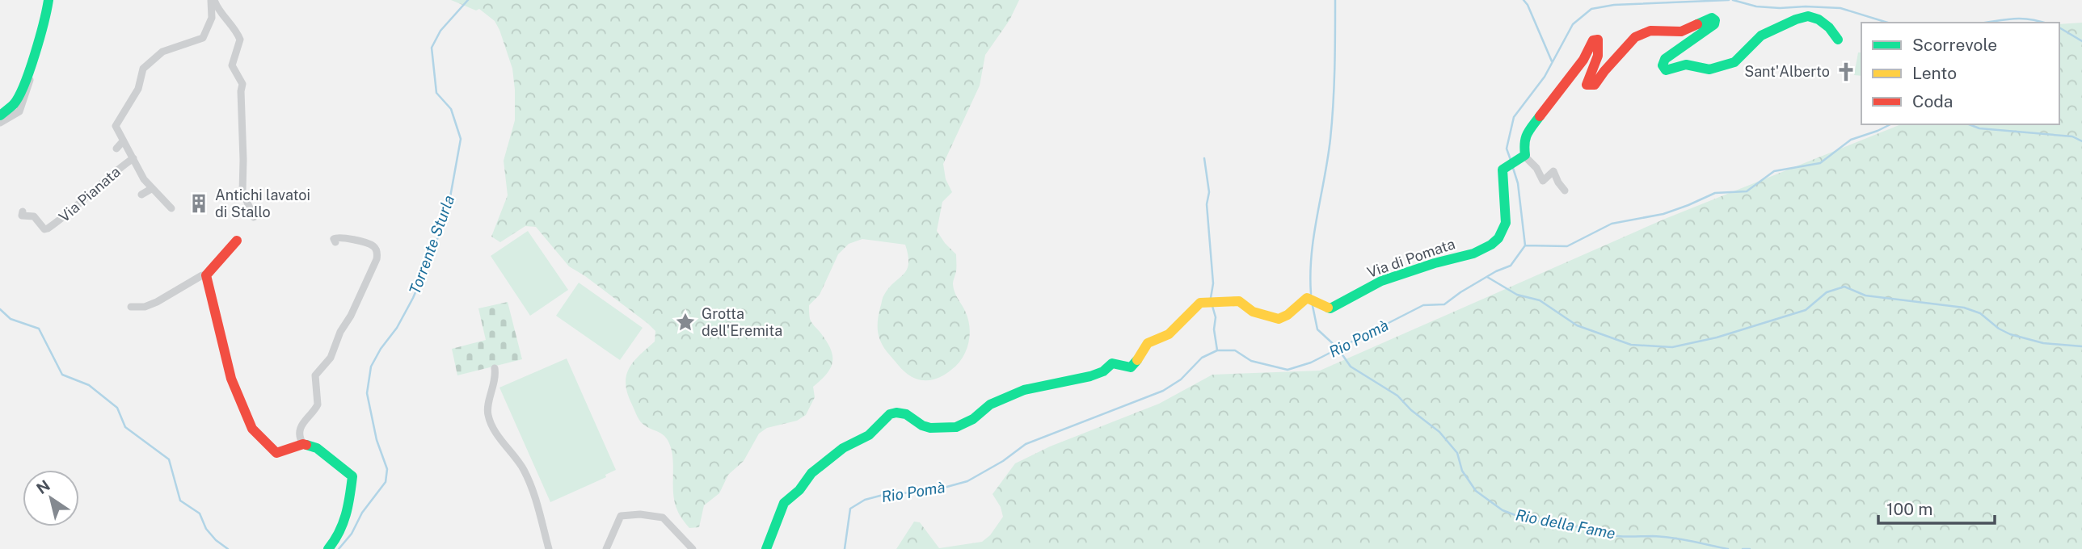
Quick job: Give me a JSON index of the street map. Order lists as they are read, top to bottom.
{
  "streets": {
    "street": ["Via Pianata", "Via di Pomata"]
  },
  "water": ["Torrente Sturla", "Rio Pomà", "Rio della Fame"],
  "places": {
    "church": ["Sant'Alberto"],
    "building": ["Antichi lavatoi di Stallo"],
    "place": ["Grotta dell'Eremita"]
  },
  "legend": ["Scorrevole", "Lento", "Coda"],
  "scale_bar": "100 m",
  "north": "top left"
}
